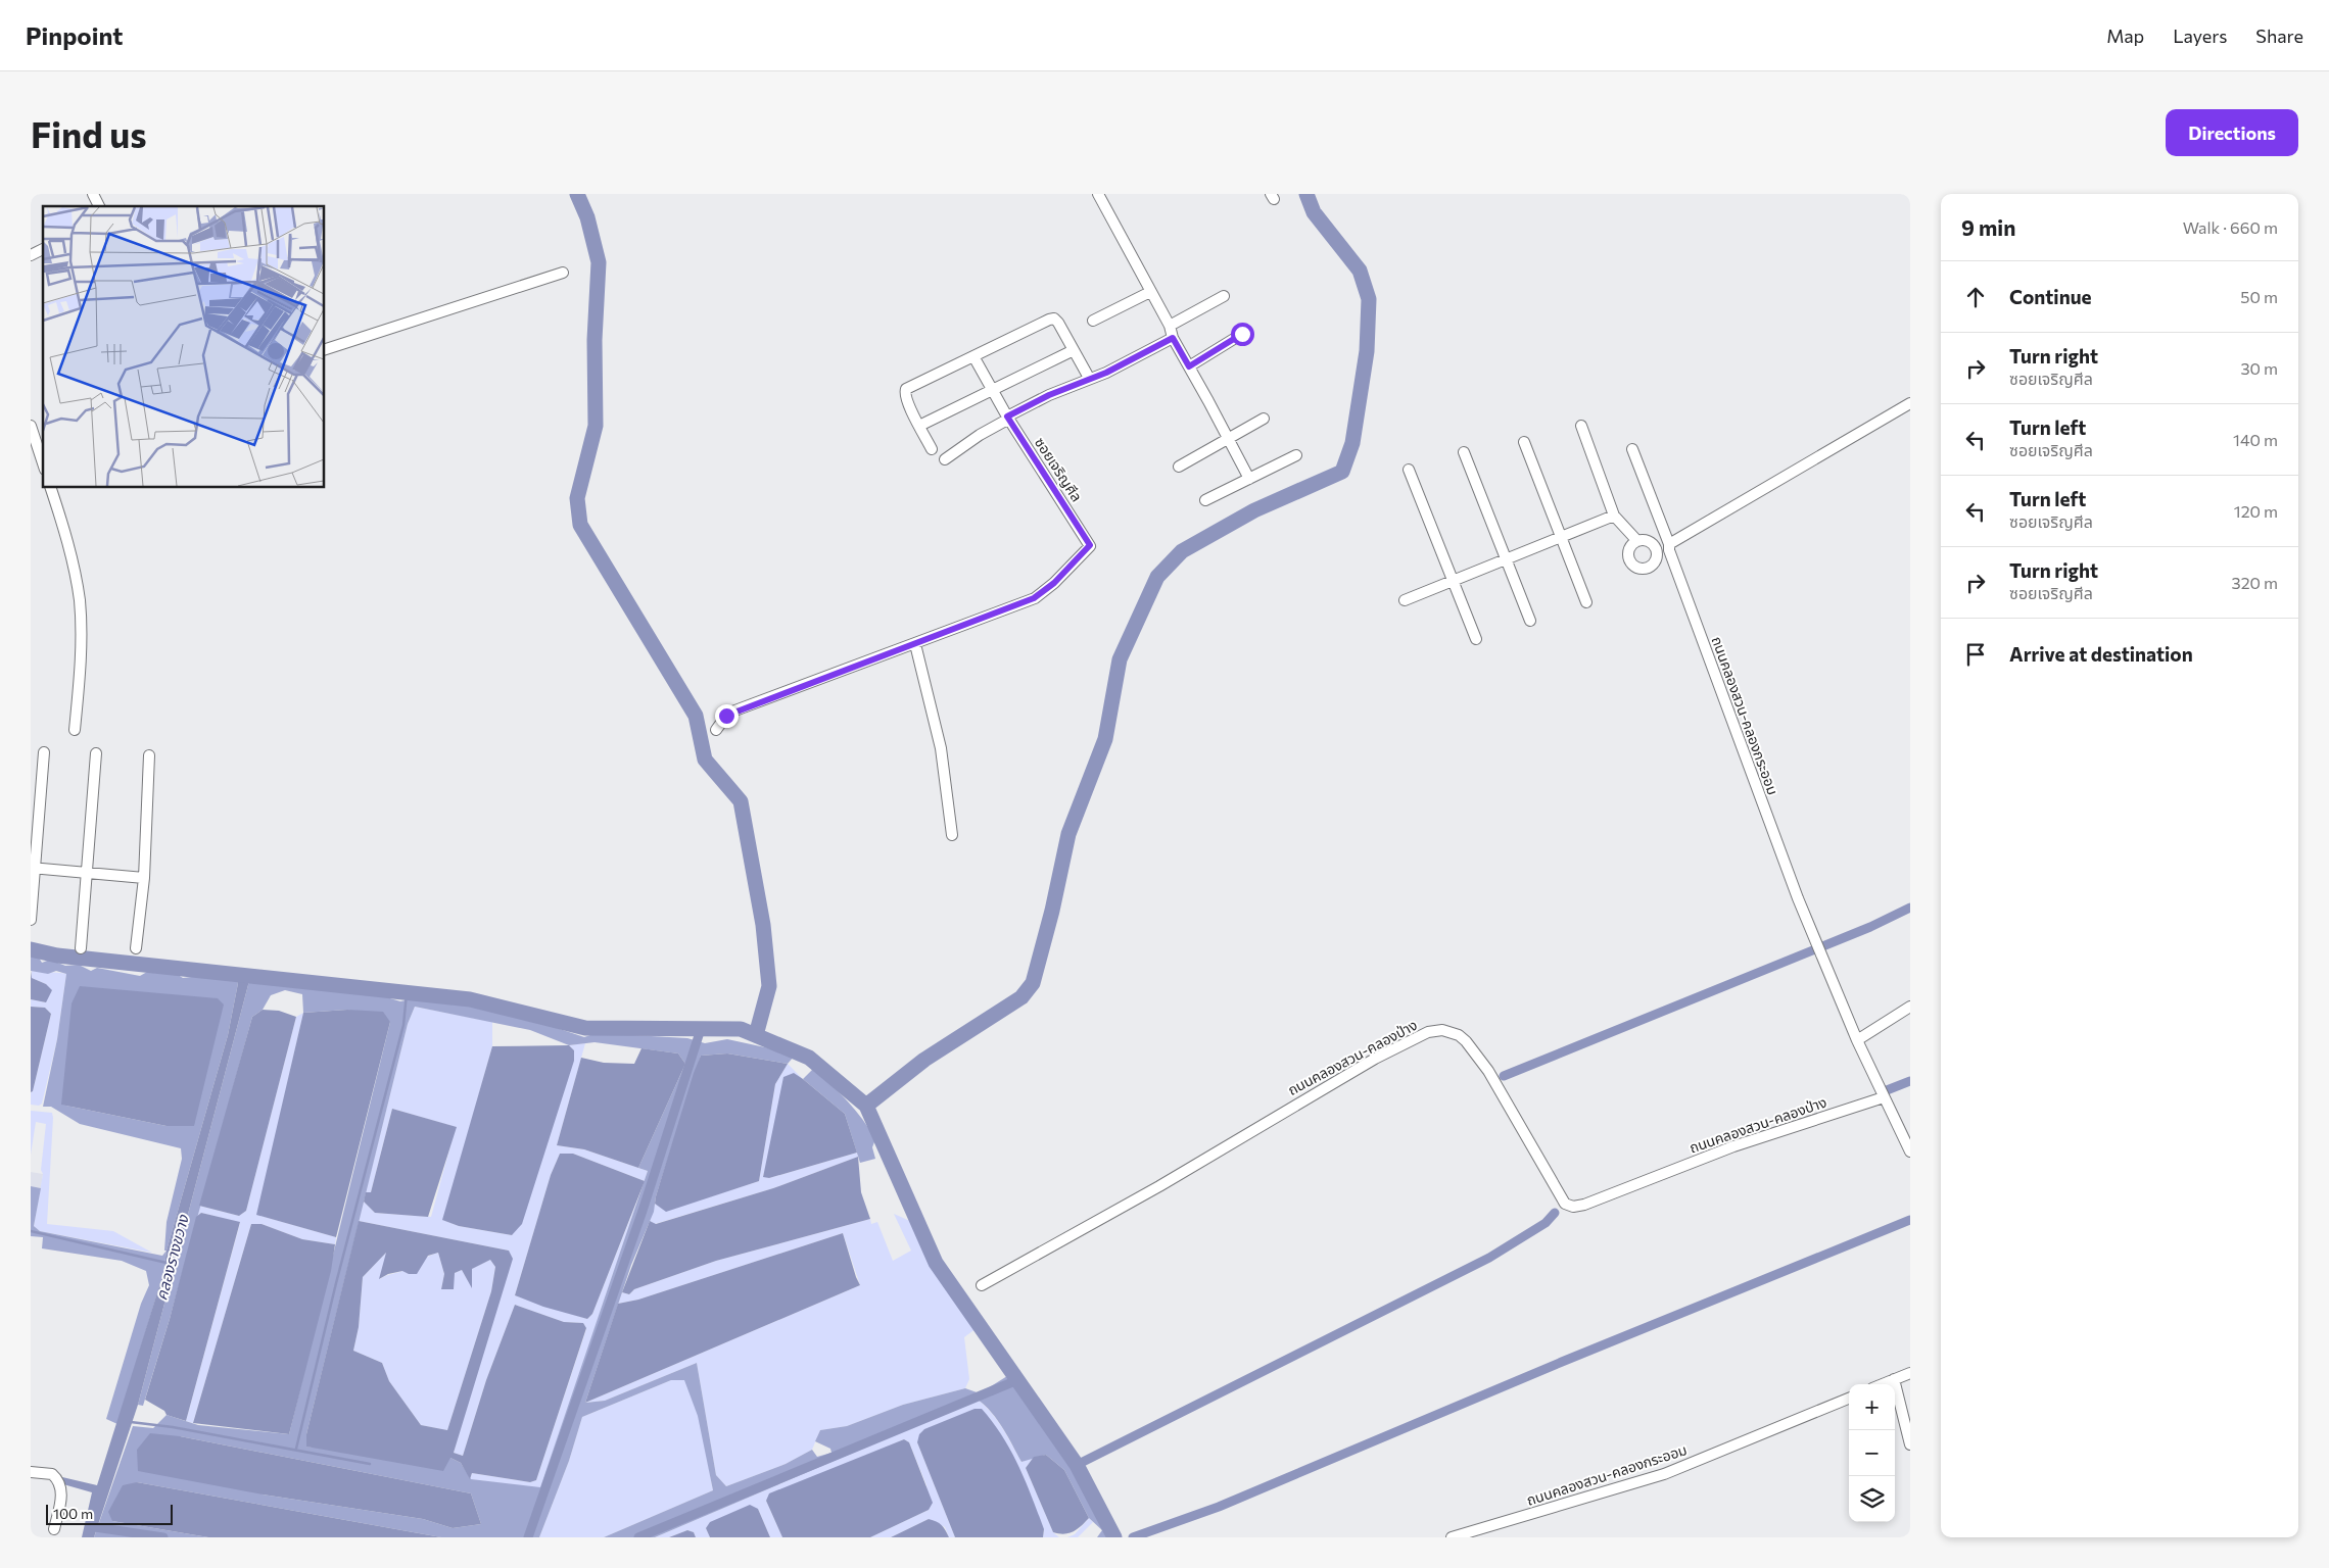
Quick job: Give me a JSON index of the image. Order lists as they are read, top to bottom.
{
  "streets": {
    "street": ["ซอยเจริญศีล", "ถนนคลองสวน-คลองกระออม", "ถนนคลองสวน-คลองป่าง"]
  },
  "crossings": [
    ["ถนนคลองสวน-คลองกระออม", "ถนนคลองสวน-คลองป่าง"]
  ],
  "water": ["คลองรางขวาง"],
  "scale_bar": "100 m",
  "page": {
    "header": "Pinpoint",
    "nav": ["Map", "Layers", "Share"],
    "buttons": "Directions",
    "title": "Find us",
    "heading": ["9 min", "Walk · 660 m"],
    "list": [
      ["Continue", "50 m"],
      ["Turn right", "ซอยเจริญศีล", "30 m"],
      ["Turn left", "ซอยเจริญศีล", "140 m"],
      ["Turn left", "ซอยเจริญศีล", "120 m"],
      ["Turn right", "ซอยเจริญศีล", "320 m"],
      "Arrive at destination"
    ],
    "map_buttons": ["+", "−"],
    "scale": "100 m"
  }
}
